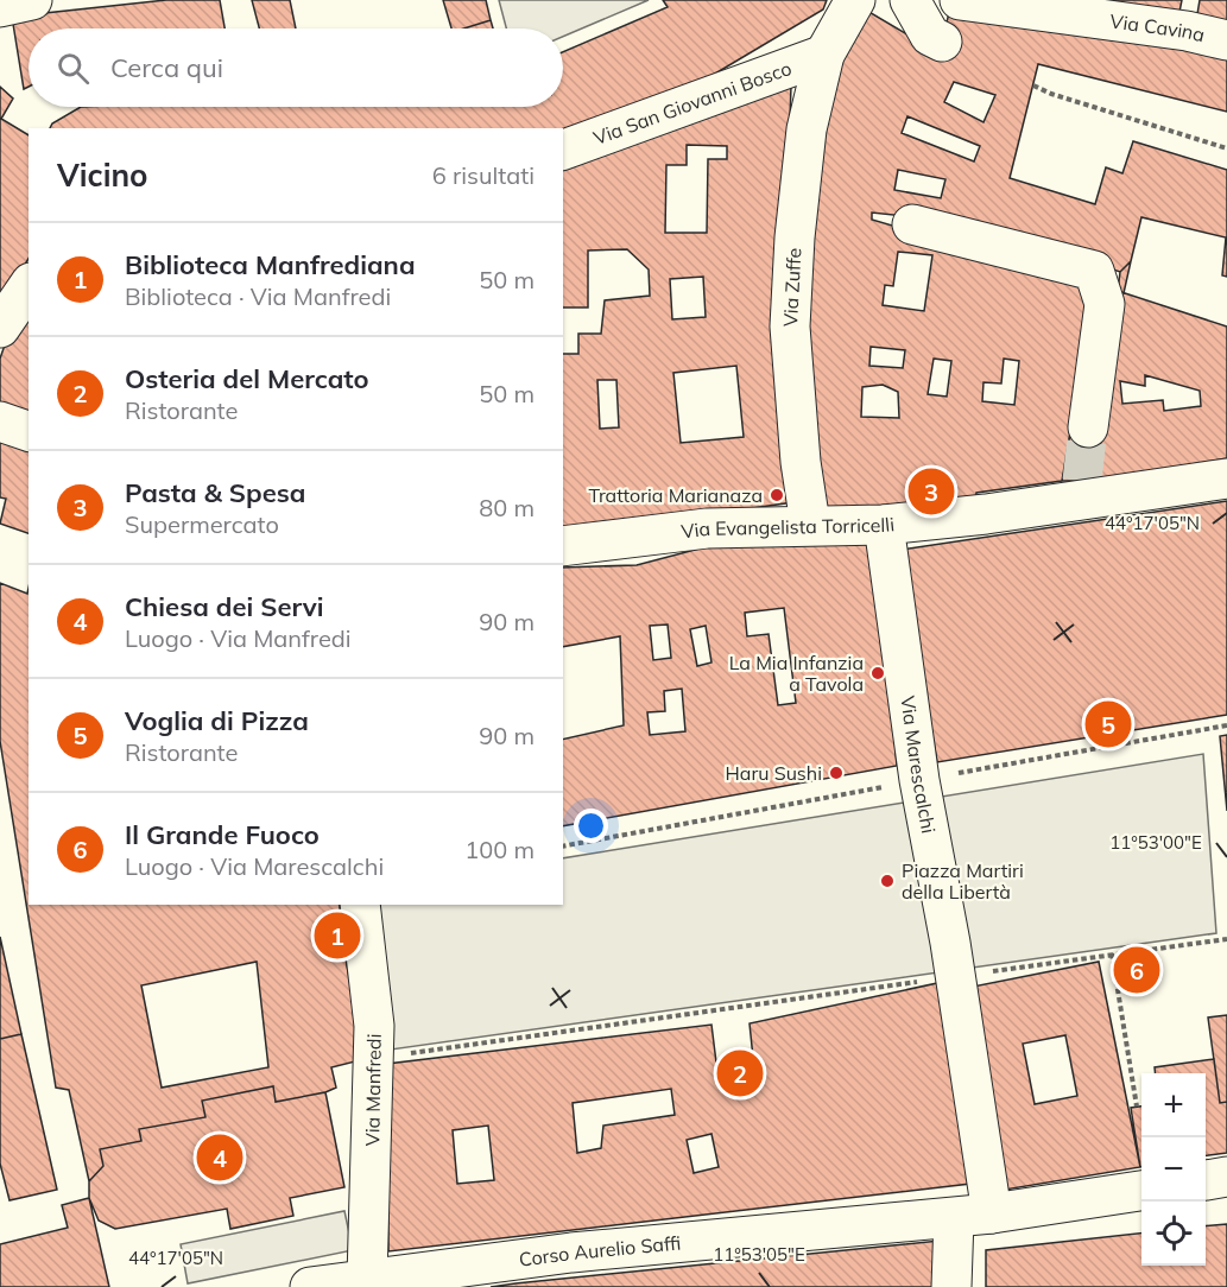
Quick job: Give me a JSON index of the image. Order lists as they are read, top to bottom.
{
  "streets": {
    "street": [
      "Via Cavina",
      "Via San Giovanni Bosco",
      "Via Zuffe",
      "Via Evangelista Torricelli",
      "Via Marescalchi",
      "Via Manfredi",
      "Corso Aurelio Saffi"
    ]
  },
  "crossings": [
    ["Via San Giovanni Bosco", "Via Zuffe"],
    ["Via Zuffe", "Via Evangelista Torricelli"],
    ["Via Evangelista Torricelli", "Via Marescalchi"],
    ["Via Marescalchi", "Corso Aurelio Saffi"],
    ["Via Manfredi", "Corso Aurelio Saffi"]
  ],
  "places": [
    "Trattoria Marianaza",
    "La Mia Infanzia a Tavola",
    "Haru Sushi",
    "Piazza Martiri della Libertà"
  ],
  "page": {
    "search": "Cerca qui",
    "heading": ["Vicino", "6 risultati"],
    "list": [
      {
        "mark": "1",
        "name": "Biblioteca Manfrediana",
        "note": "Biblioteca · Via Manfredi",
        "value": "50 m"
      },
      {
        "mark": "2",
        "name": "Osteria del Mercato",
        "note": "Ristorante",
        "value": "50 m"
      },
      {
        "mark": "3",
        "name": "Pasta & Spesa",
        "note": "Supermercato",
        "value": "80 m"
      },
      {
        "mark": "4",
        "name": "Chiesa dei Servi",
        "note": "Luogo · Via Manfredi",
        "value": "90 m"
      },
      {
        "mark": "5",
        "name": "Voglia di Pizza",
        "note": "Ristorante",
        "value": "90 m"
      },
      {
        "mark": "6",
        "name": "Il Grande Fuoco",
        "note": "Luogo · Via Marescalchi",
        "value": "100 m"
      }
    ],
    "pins": [
      "3",
      "5",
      "1",
      "6",
      "2",
      "4"
    ],
    "map_buttons": ["+", "−"]
  },
  "coordinates": ["44°17'05\"N", "11°53'00\"E", "11°53'05\"E"]
}
